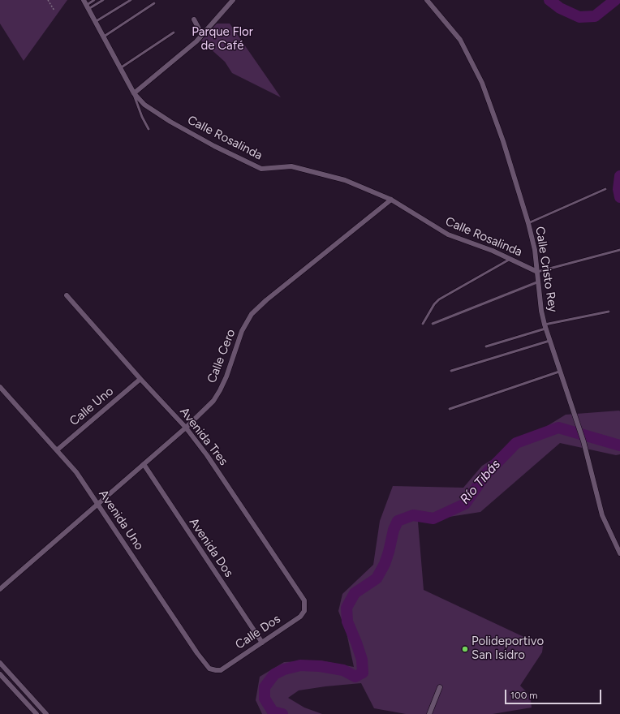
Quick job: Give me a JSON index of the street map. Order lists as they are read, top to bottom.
{
  "streets": {
    "street": [
      "Calle Rosalinda",
      "Calle Cristo Rey",
      "Calle Cero",
      "Calle Uno",
      "Avenida Tres",
      "Avenida Uno",
      "Avenida Dos",
      "Calle Dos"
    ]
  },
  "crossings": [
    ["Calle Rosalinda", "Calle Cristo Rey"],
    ["Calle Rosalinda", "Calle Cero"],
    ["Calle Cero", "Avenida Tres"],
    ["Calle Cero", "Avenida Uno"],
    ["Calle Cero", "Avenida Dos"],
    ["Calle Uno", "Avenida Tres"],
    ["Calle Uno", "Avenida Uno"],
    ["Avenida Tres", "Calle Dos"],
    ["Avenida Uno", "Calle Dos"],
    ["Avenida Dos", "Calle Dos"]
  ],
  "water": ["Río Tibás"],
  "parks": ["Parque Flor de Café"],
  "places": ["Polideportivo San Isidro"],
  "scale_bar": "100 m"
}
